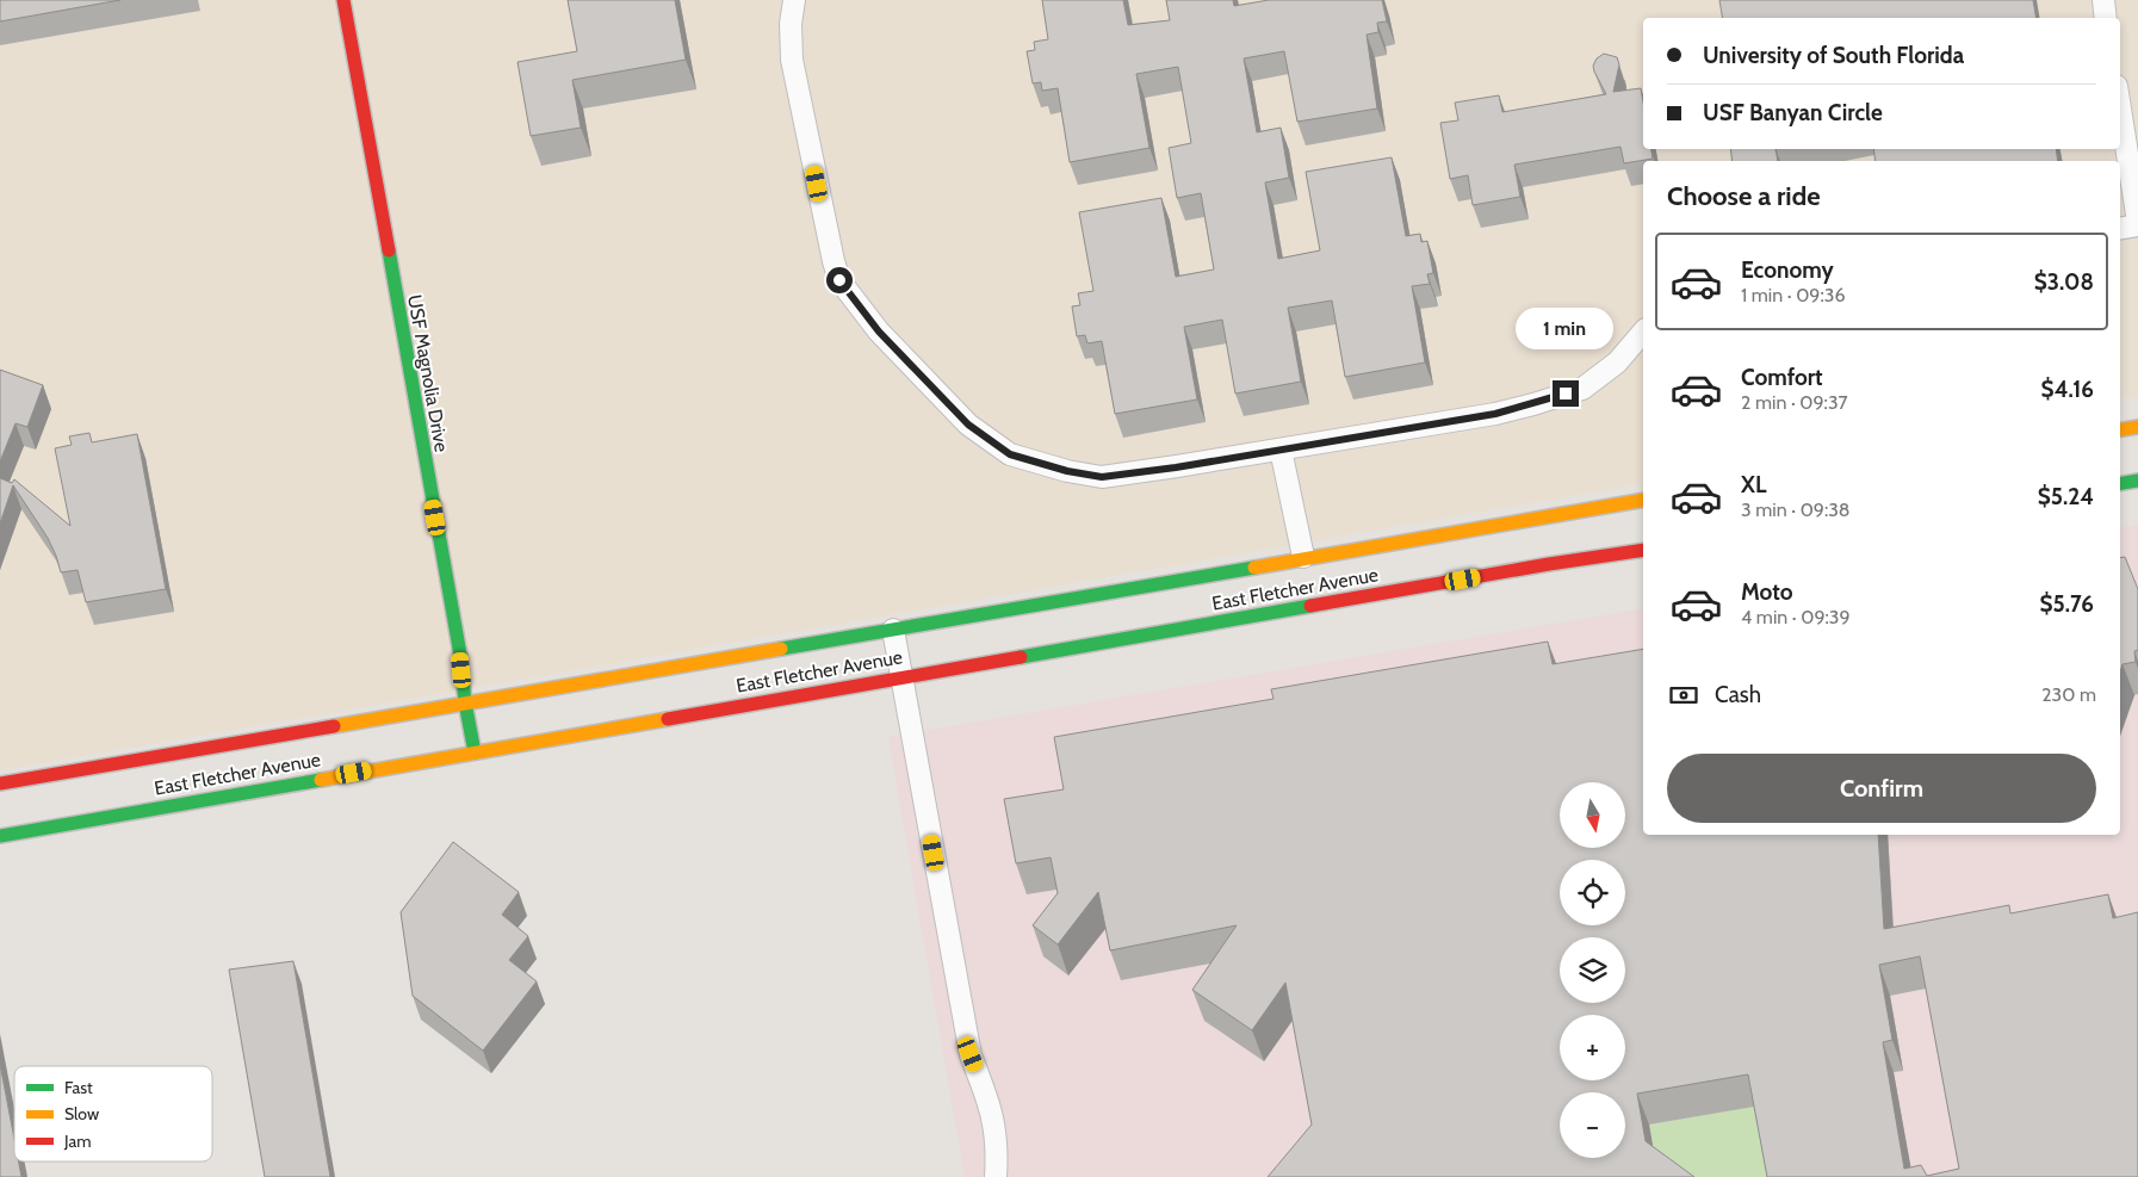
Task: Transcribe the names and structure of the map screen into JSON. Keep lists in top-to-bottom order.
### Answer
{
  "streets": {
    "main road": ["USF Magnolia Drive", "East Fletcher Avenue"]
  },
  "crossings": [
    ["USF Magnolia Drive", "East Fletcher Avenue"]
  ],
  "legend": ["Fast", "Slow", "Jam"],
  "north": "bottom",
  "page": {
    "banner": ["University of South Florida", "USF Banyan Circle"],
    "heading": "Choose a ride",
    "list": [
      {
        "name": "Economy",
        "note": "1 min · 09:36",
        "value": "$3.08"
      },
      {
        "name": "Comfort",
        "note": "2 min · 09:37",
        "value": "$4.16"
      },
      {
        "name": "XL",
        "note": "3 min · 09:38",
        "value": "$5.24"
      },
      {
        "name": "Moto",
        "note": "4 min · 09:39",
        "value": "$5.76"
      }
    ],
    "bubble": "1 min",
    "pay": ["Cash", "230 m"],
    "buttons": "Confirm",
    "map_buttons": ["+", "−"]
  }
}
